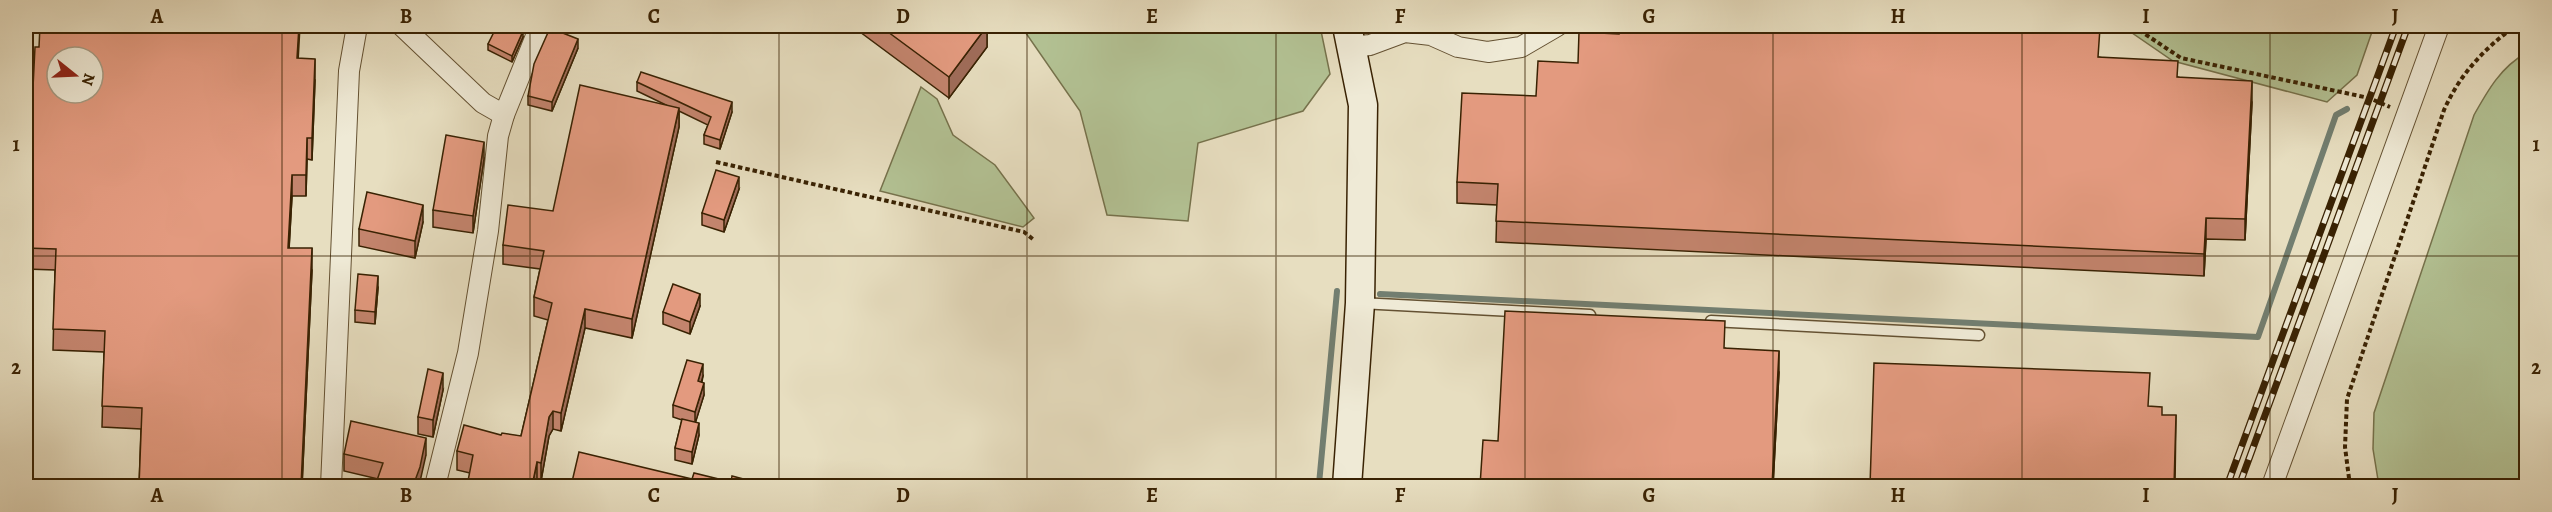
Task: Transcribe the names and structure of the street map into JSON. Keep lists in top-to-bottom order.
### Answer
{
  "north": "right",
  "grid": {
    "columns": [
      "A",
      "B",
      "C",
      "D",
      "E",
      "F",
      "G",
      "H",
      "I",
      "J"
    ],
    "rows": ["1", "2"]
  }
}
